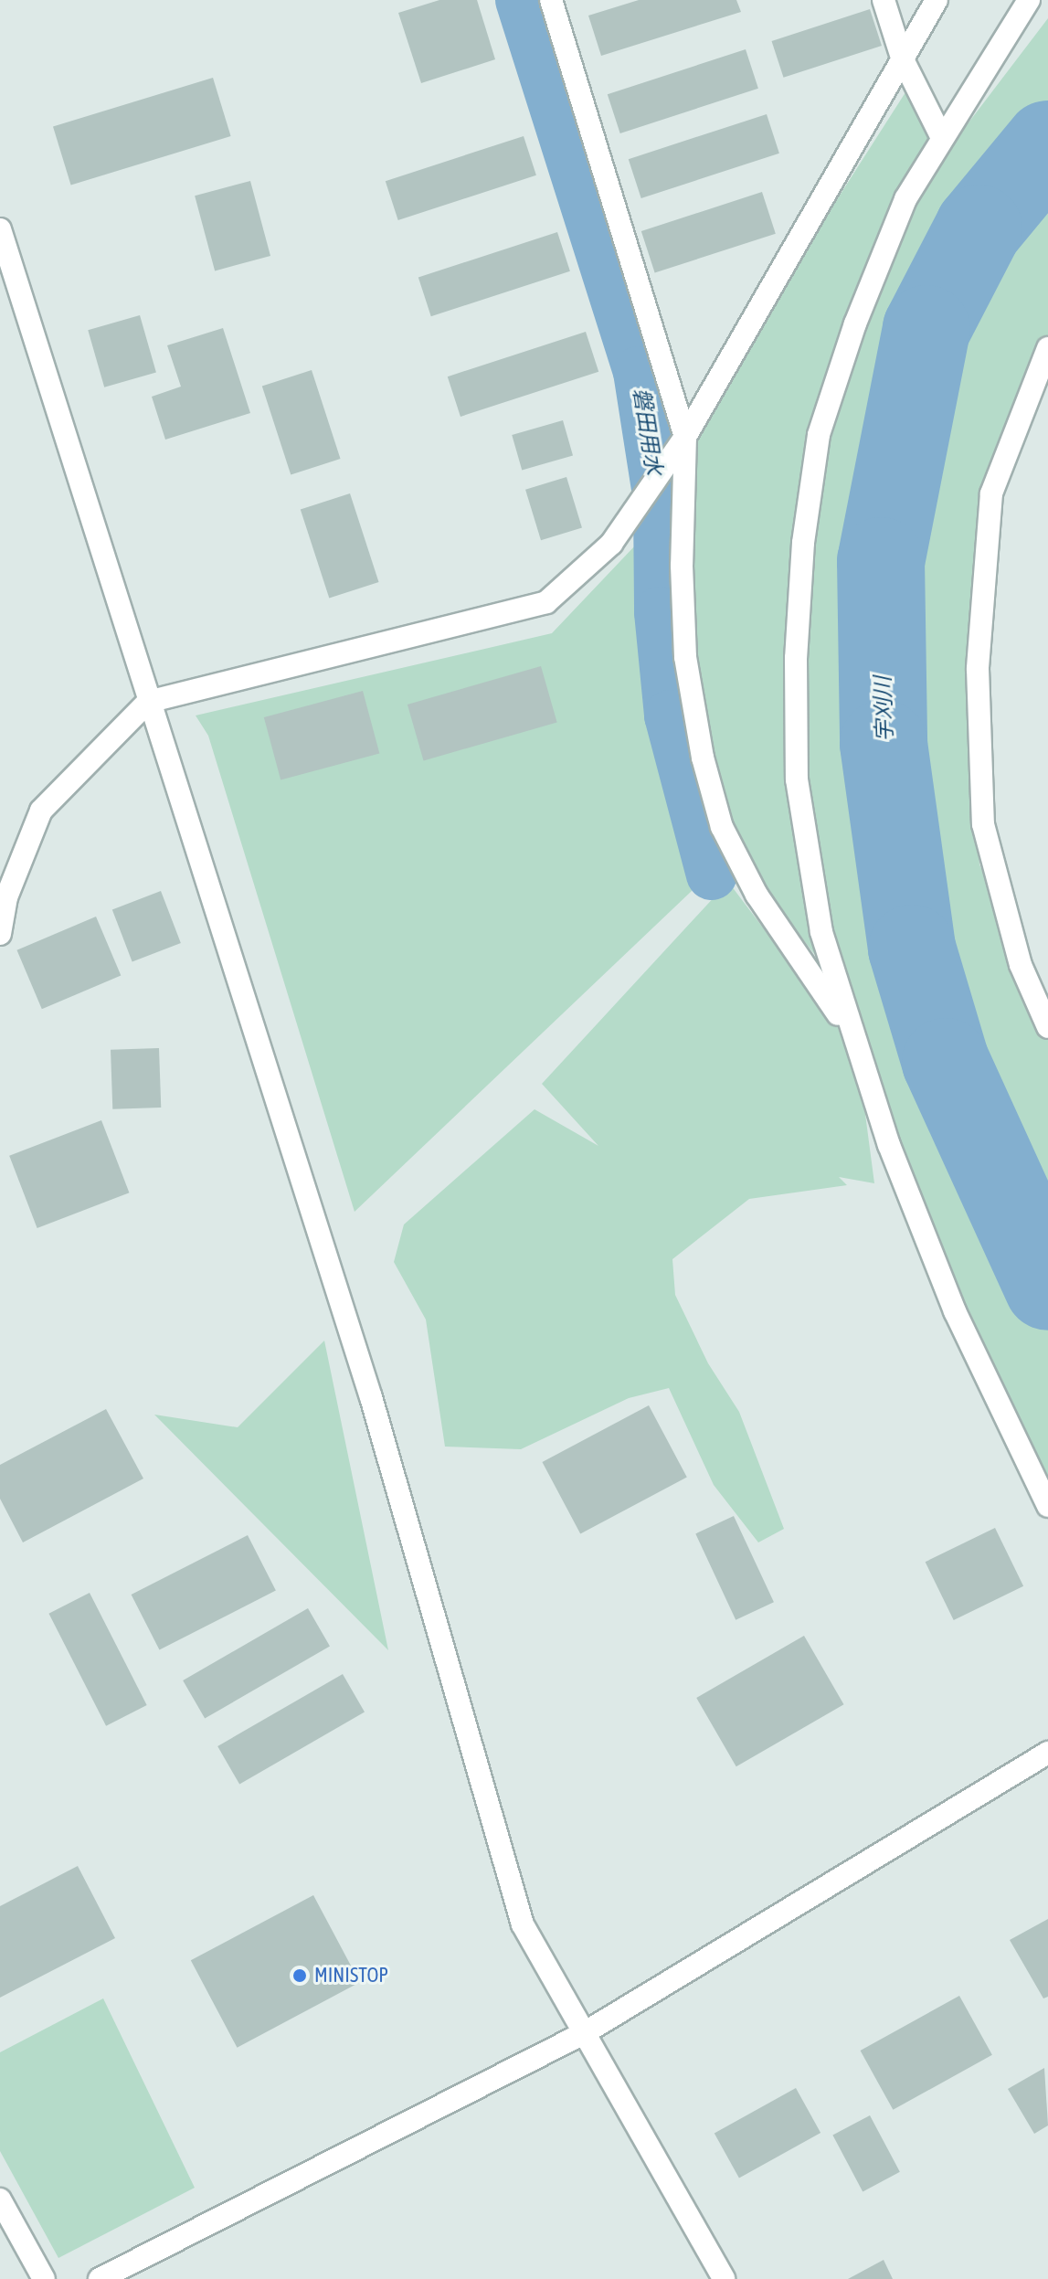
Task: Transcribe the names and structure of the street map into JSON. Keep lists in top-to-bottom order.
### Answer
{
  "water": ["磐田用水", "宇刈川"],
  "places": ["MINISTOP"]
}
